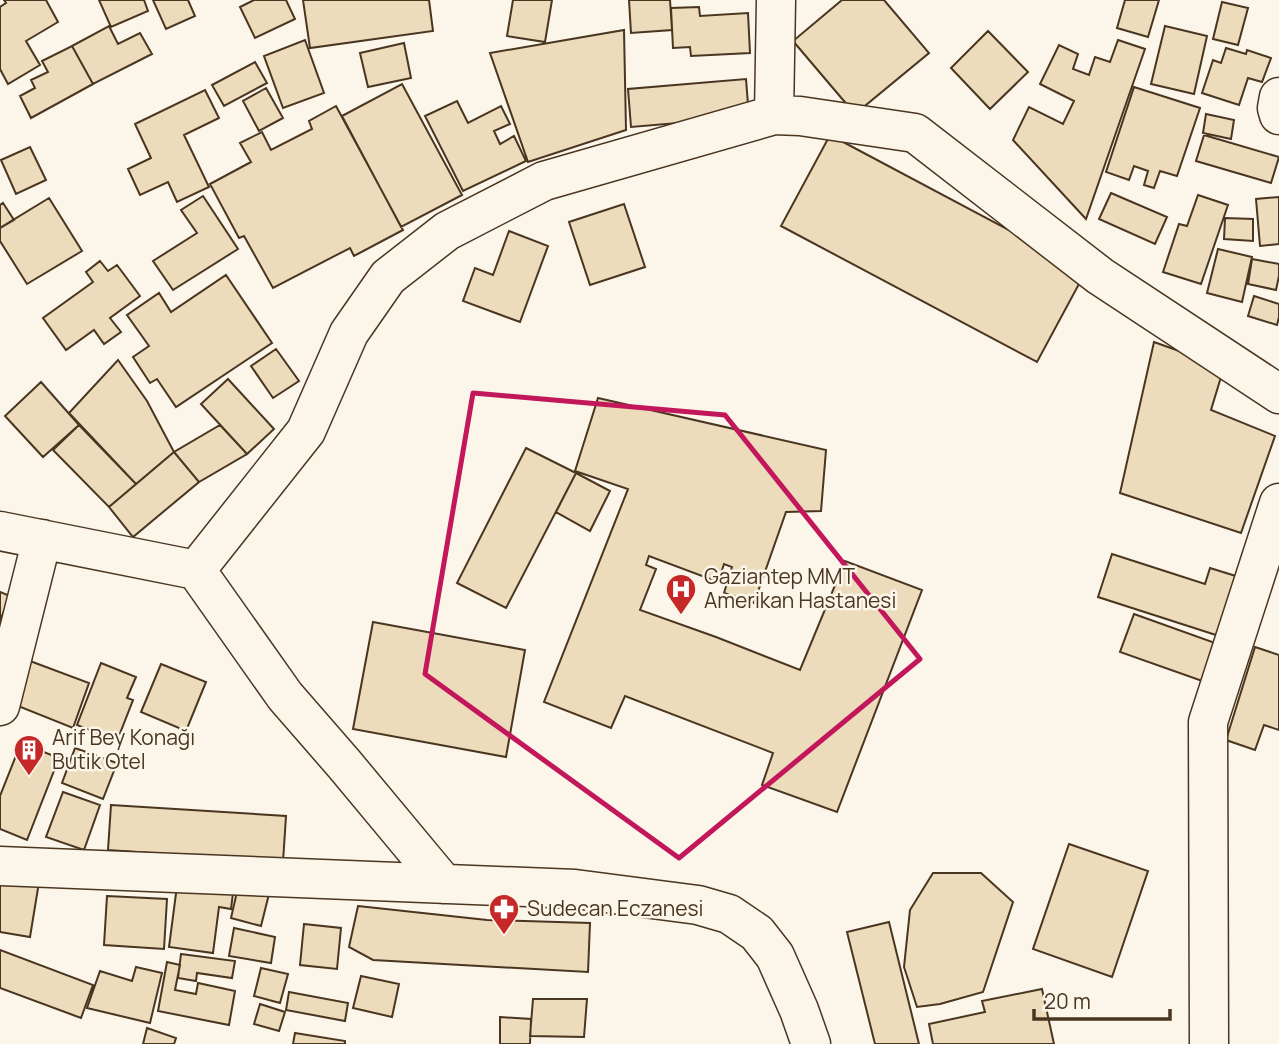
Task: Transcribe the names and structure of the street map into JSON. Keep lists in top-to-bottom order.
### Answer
{
  "places": {
    "hospital": ["Gaziantep MMT Amerikan Hastanesi"],
    "building": ["Arif Bey Konağı Butik Otel"],
    "pharmacy": ["Sudecan Eczanesi"]
  },
  "scale_bar": "20 m"
}
